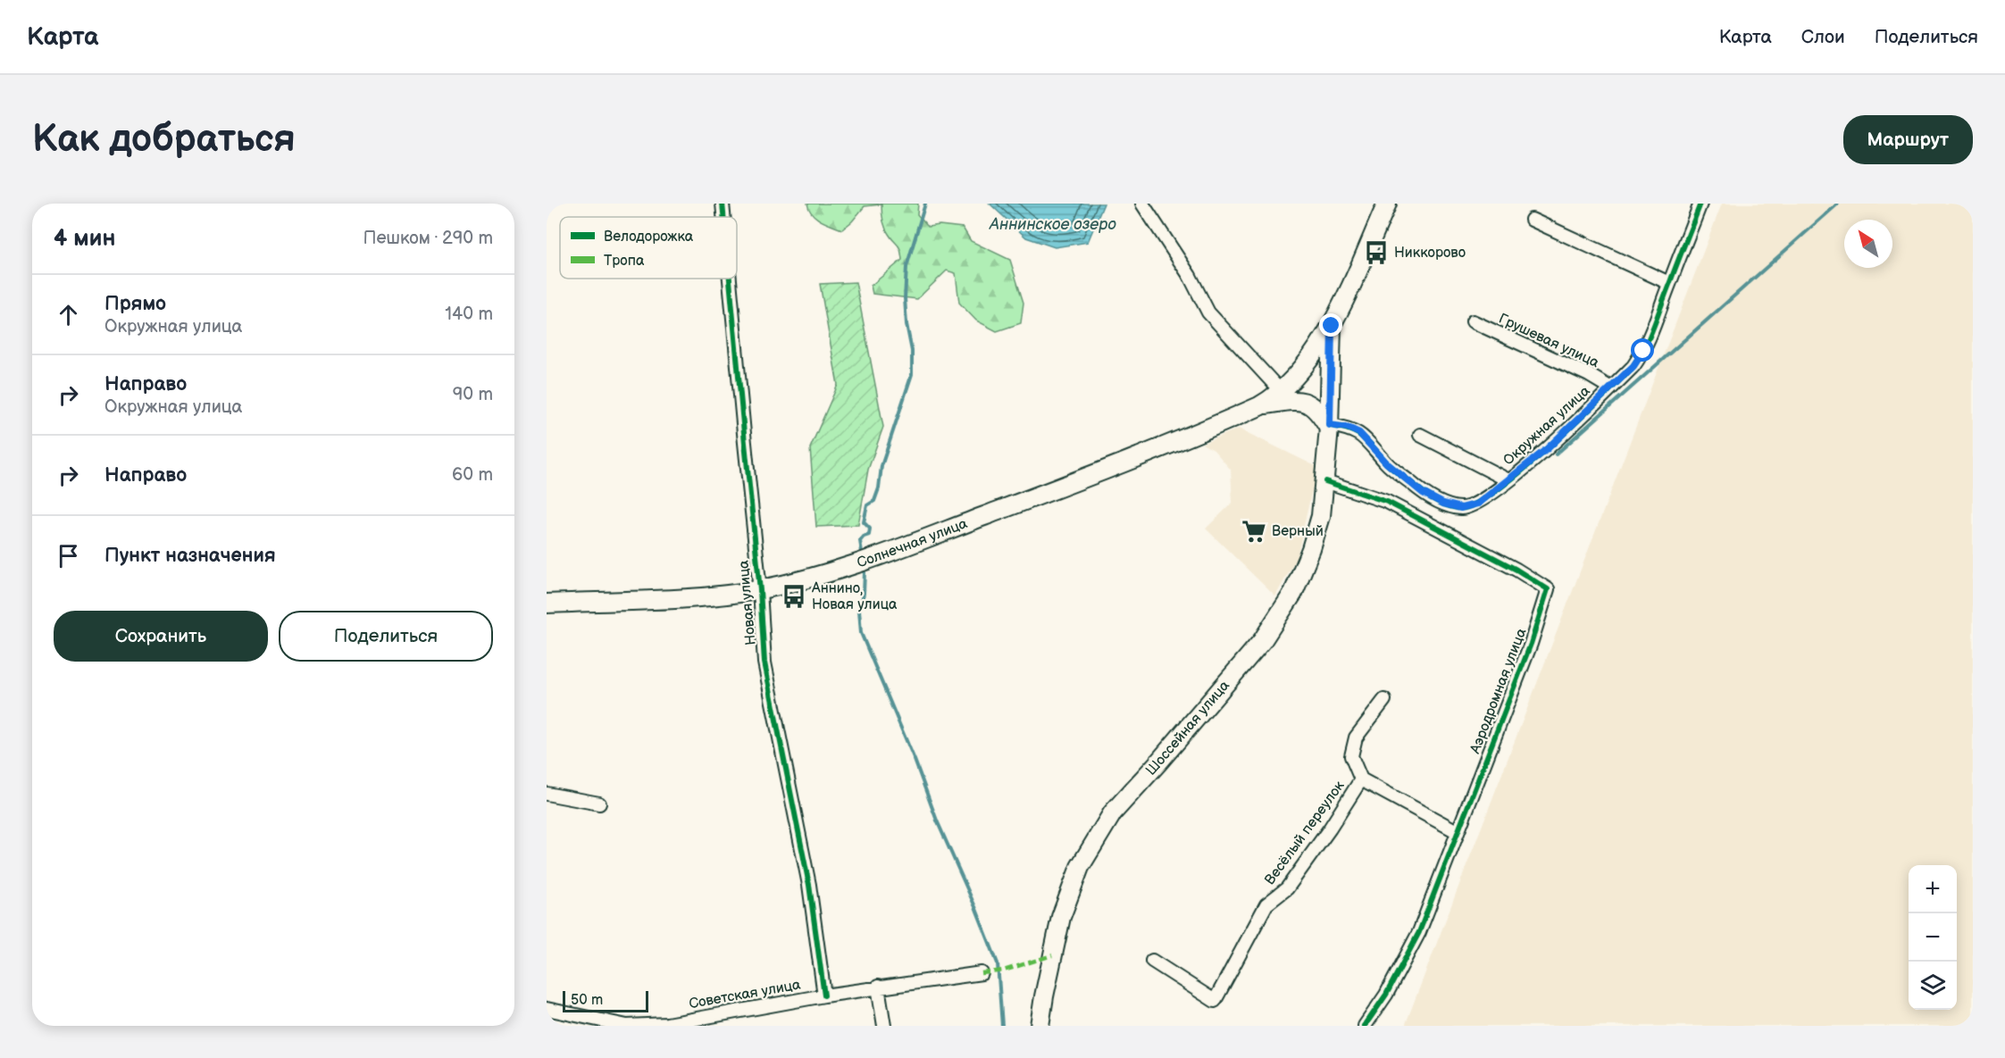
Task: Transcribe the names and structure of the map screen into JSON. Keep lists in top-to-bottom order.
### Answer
{
  "streets": {
    "main road": ["Солнечная улица", "Шоссейная улица"],
    "street": [
      "Грушевая улица",
      "Окружная улица",
      "Новая улица",
      "Аэродромная улица",
      "Весёлый переулок",
      "Советская улица"
    ]
  },
  "crossings": [
    ["Грушевая улица", "Окружная улица"],
    ["Окружная улица", "Шоссейная улица"],
    ["Солнечная улица", "Новая улица"],
    ["Новая улица", "Советская улица"],
    ["Аэродромная улица", "Шоссейная улица"]
  ],
  "water": ["Аннинское озеро"],
  "places": {
    "bus stop": ["Никкорово", "Аннино, Новая улица"],
    "supermarket": ["Верный"]
  },
  "legend": ["Велодорожка", "Тропа"],
  "scale_bar": "50 m",
  "north": "top left",
  "page": {
    "header": "Карта",
    "nav": ["Карта", "Слои", "Поделиться"],
    "buttons": [
      "Маршрут",
      ["Сохранить", "Поделиться"]
    ],
    "title": "Как добраться",
    "heading": ["4 мин", "Пешком · 290 m"],
    "list": [
      ["Прямо", "Окружная улица", "140 m"],
      ["Направо", "Окружная улица", "90 m"],
      ["Направо", "60 m"],
      "Пункт назначения"
    ],
    "map_buttons": ["+", "−"],
    "scale": "50 m"
  }
}
